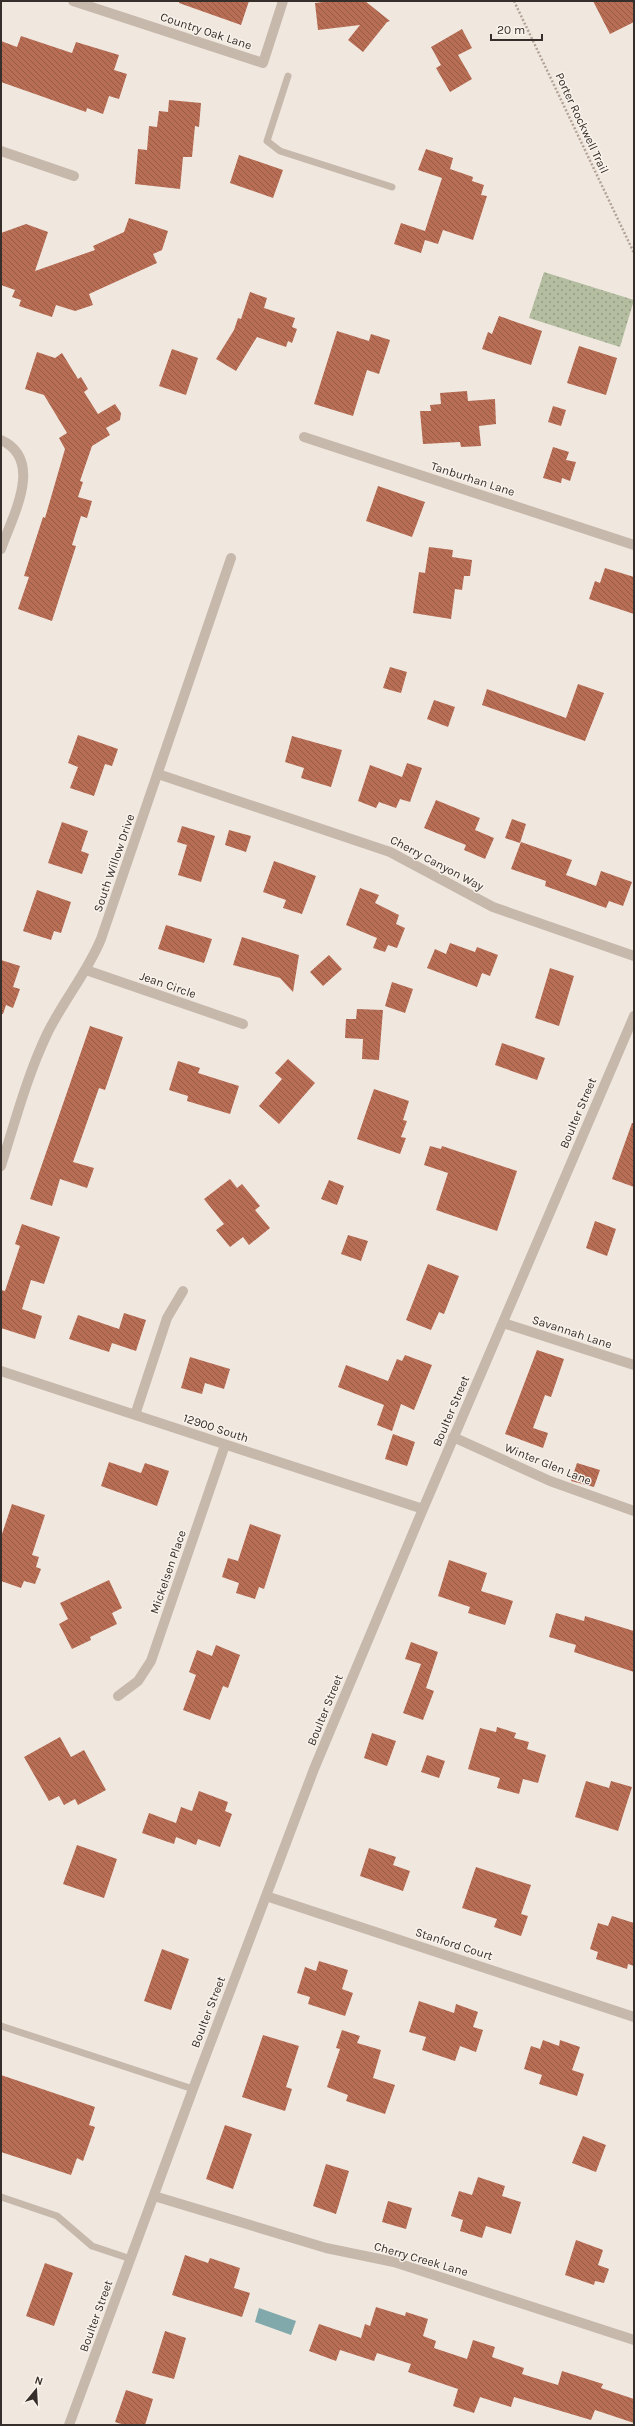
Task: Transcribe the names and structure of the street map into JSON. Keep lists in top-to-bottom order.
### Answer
{
  "streets": {
    "street": [
      "Country Oak Lane",
      "Tanburhan Lane",
      "South Willow Drive",
      "Cherry Canyon Way",
      "Jean Circle",
      "Boulter Street",
      "Savannah Lane",
      "12900 South",
      "Winter Glen Lane",
      "Mickelsen Place",
      "Stanford Court",
      "Cherry Creek Lane"
    ],
    "path": ["Porter Rockwell Trail"]
  },
  "crossings": [
    ["South Willow Drive", "Cherry Canyon Way"],
    ["South Willow Drive", "Jean Circle"],
    ["Boulter Street", "Savannah Lane"],
    ["Boulter Street", "12900 South"],
    ["Boulter Street", "Winter Glen Lane"],
    ["Boulter Street", "Stanford Court"],
    ["Boulter Street", "Cherry Creek Lane"],
    ["12900 South", "Mickelsen Place"]
  ],
  "scale_bar": "20 m",
  "north": "top"
}
